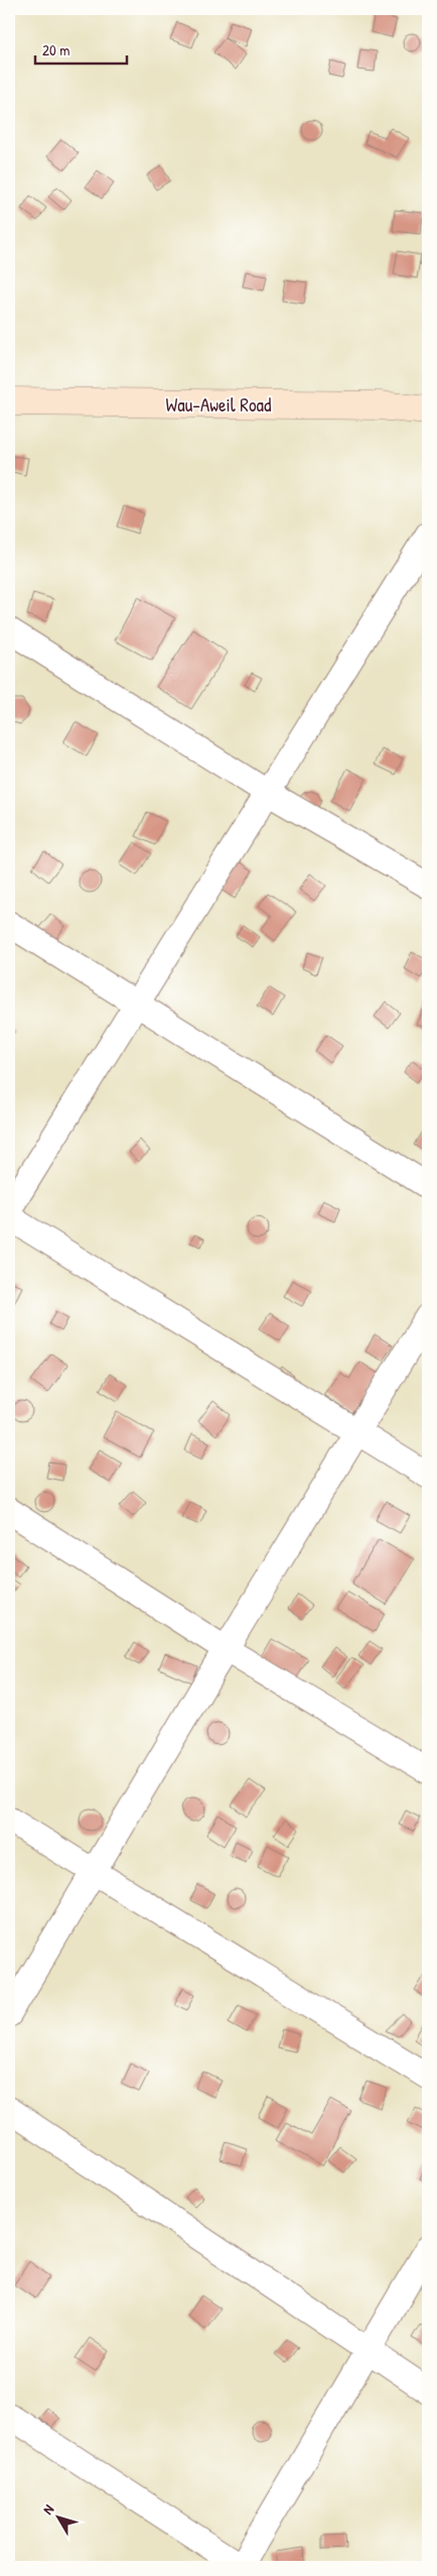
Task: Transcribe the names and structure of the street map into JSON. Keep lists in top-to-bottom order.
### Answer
{
  "streets": {
    "street": ["Wau-Aweil Road"]
  },
  "scale_bar": "20 m",
  "north": "top left"
}
